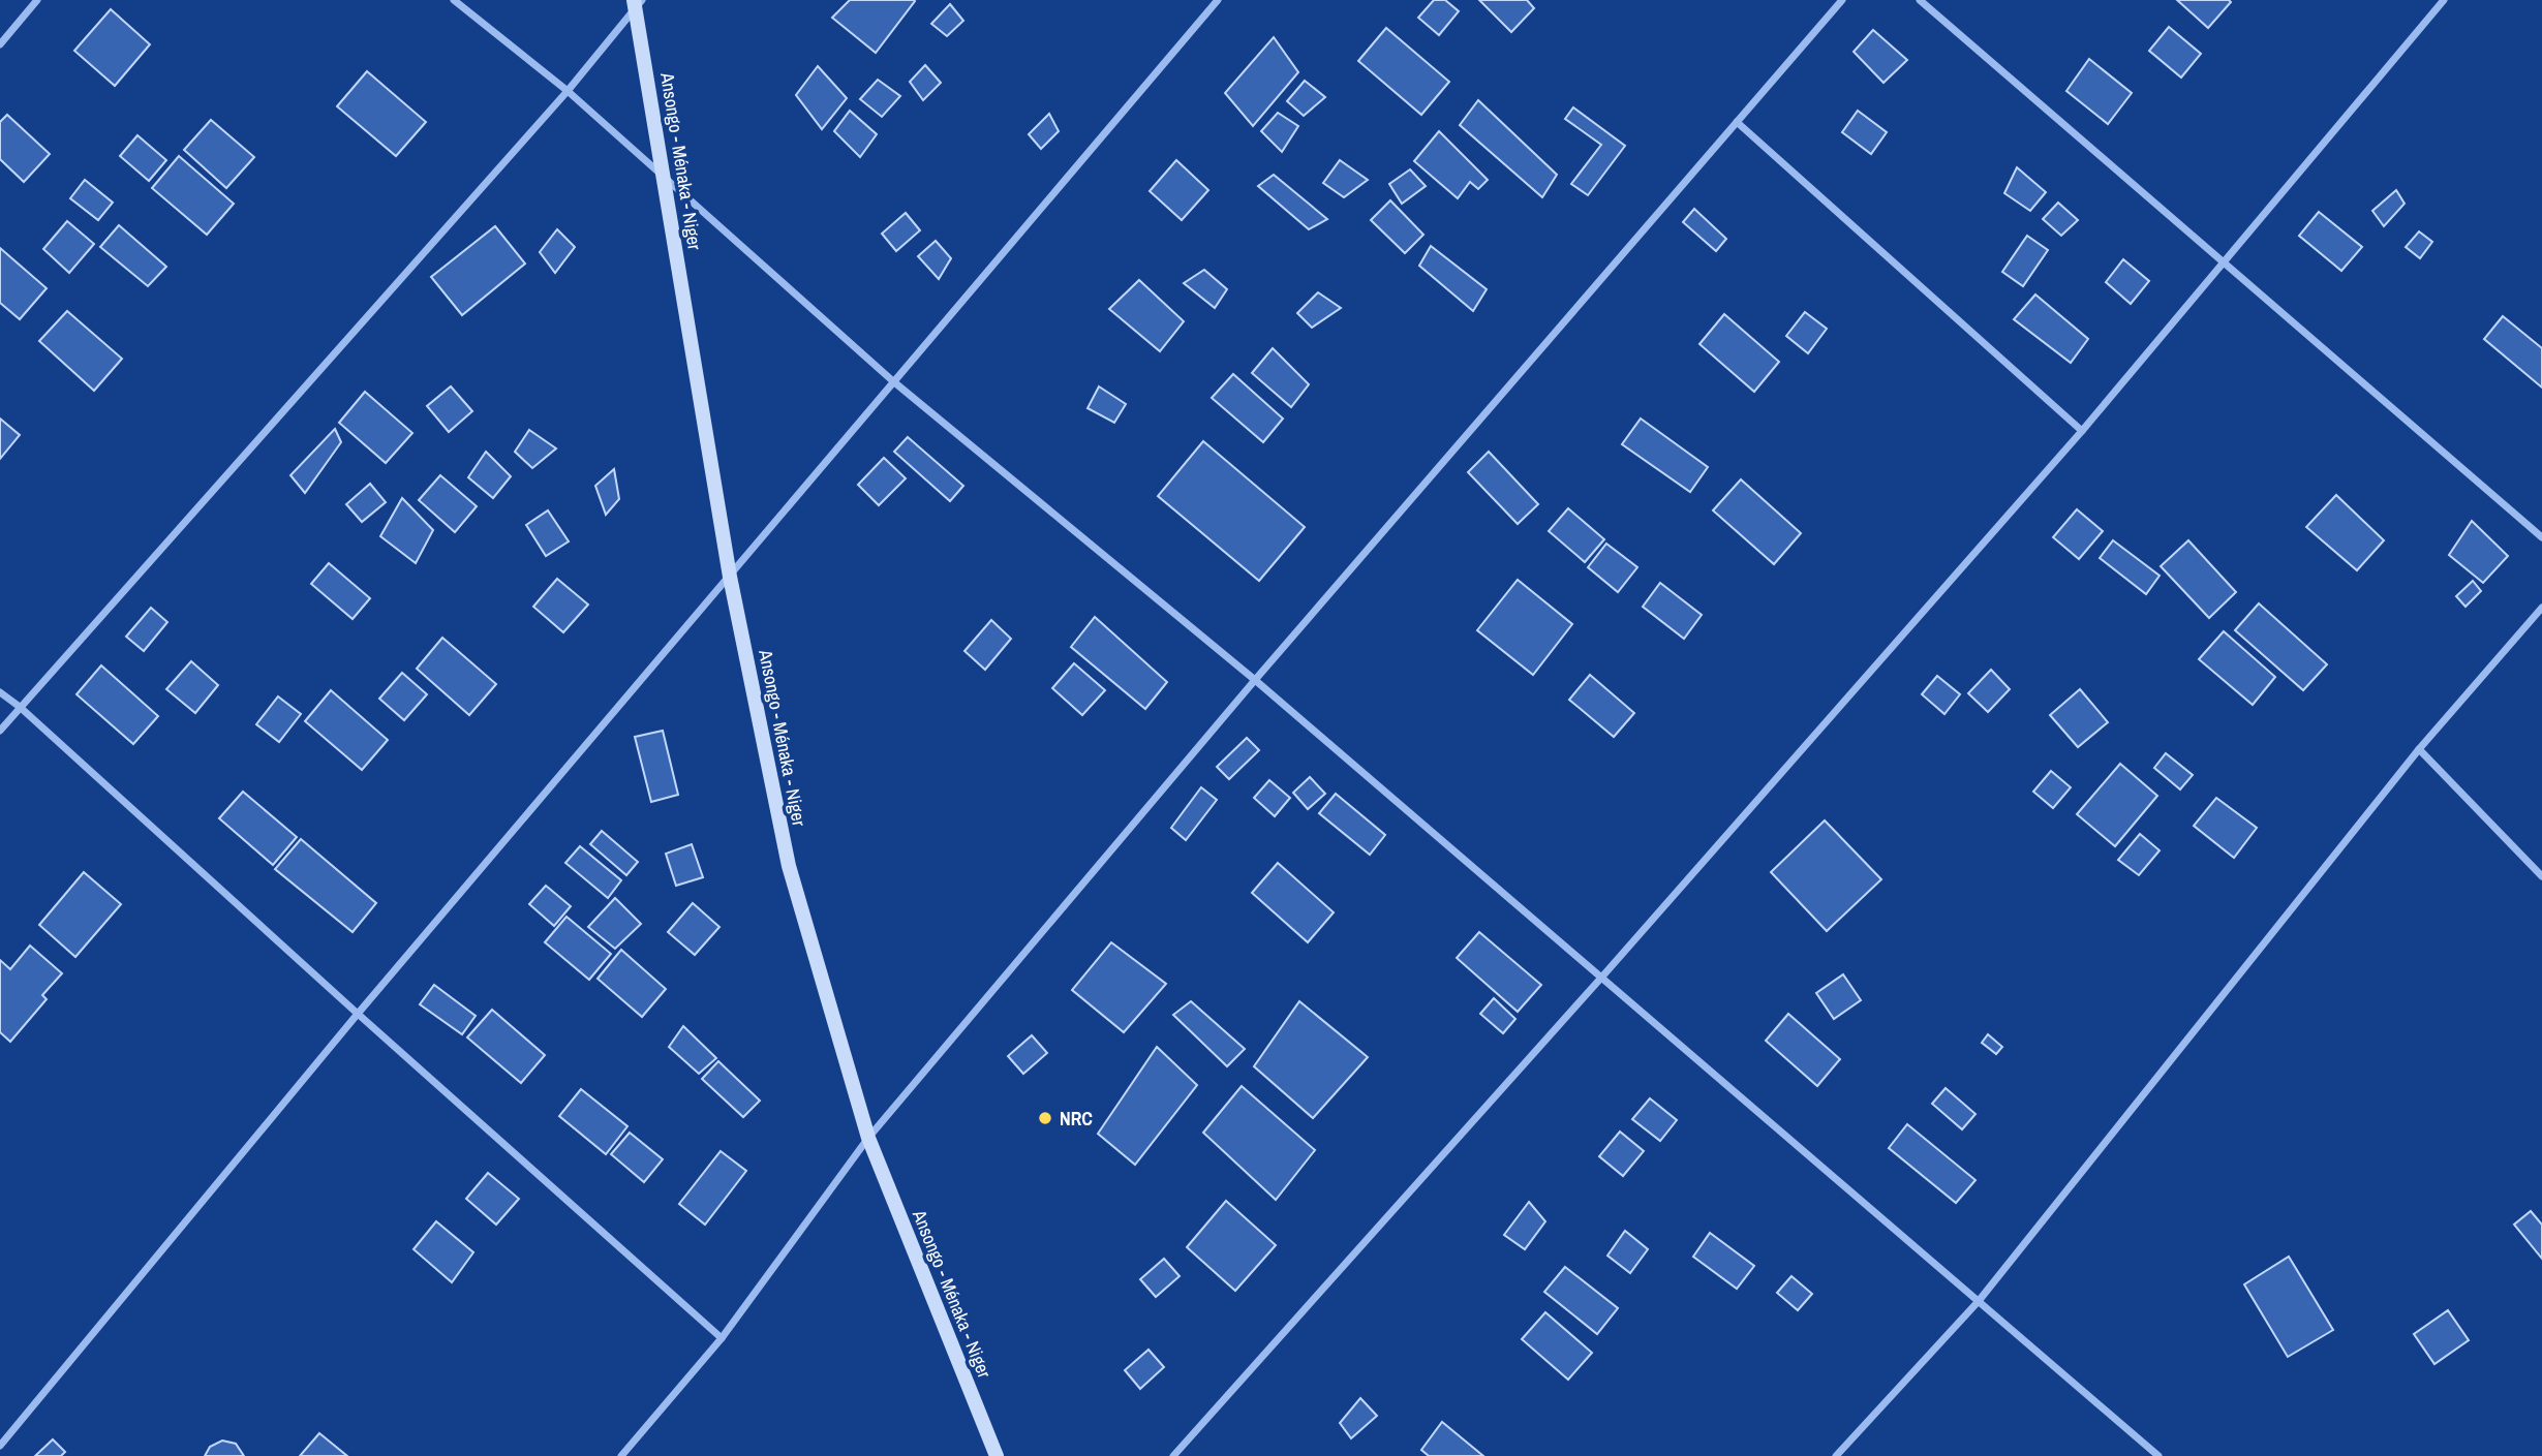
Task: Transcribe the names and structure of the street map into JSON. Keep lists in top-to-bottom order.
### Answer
{
  "streets": {
    "main road": ["Ansongo - Ménaka - Niger"]
  },
  "places": ["NRC"]
}
